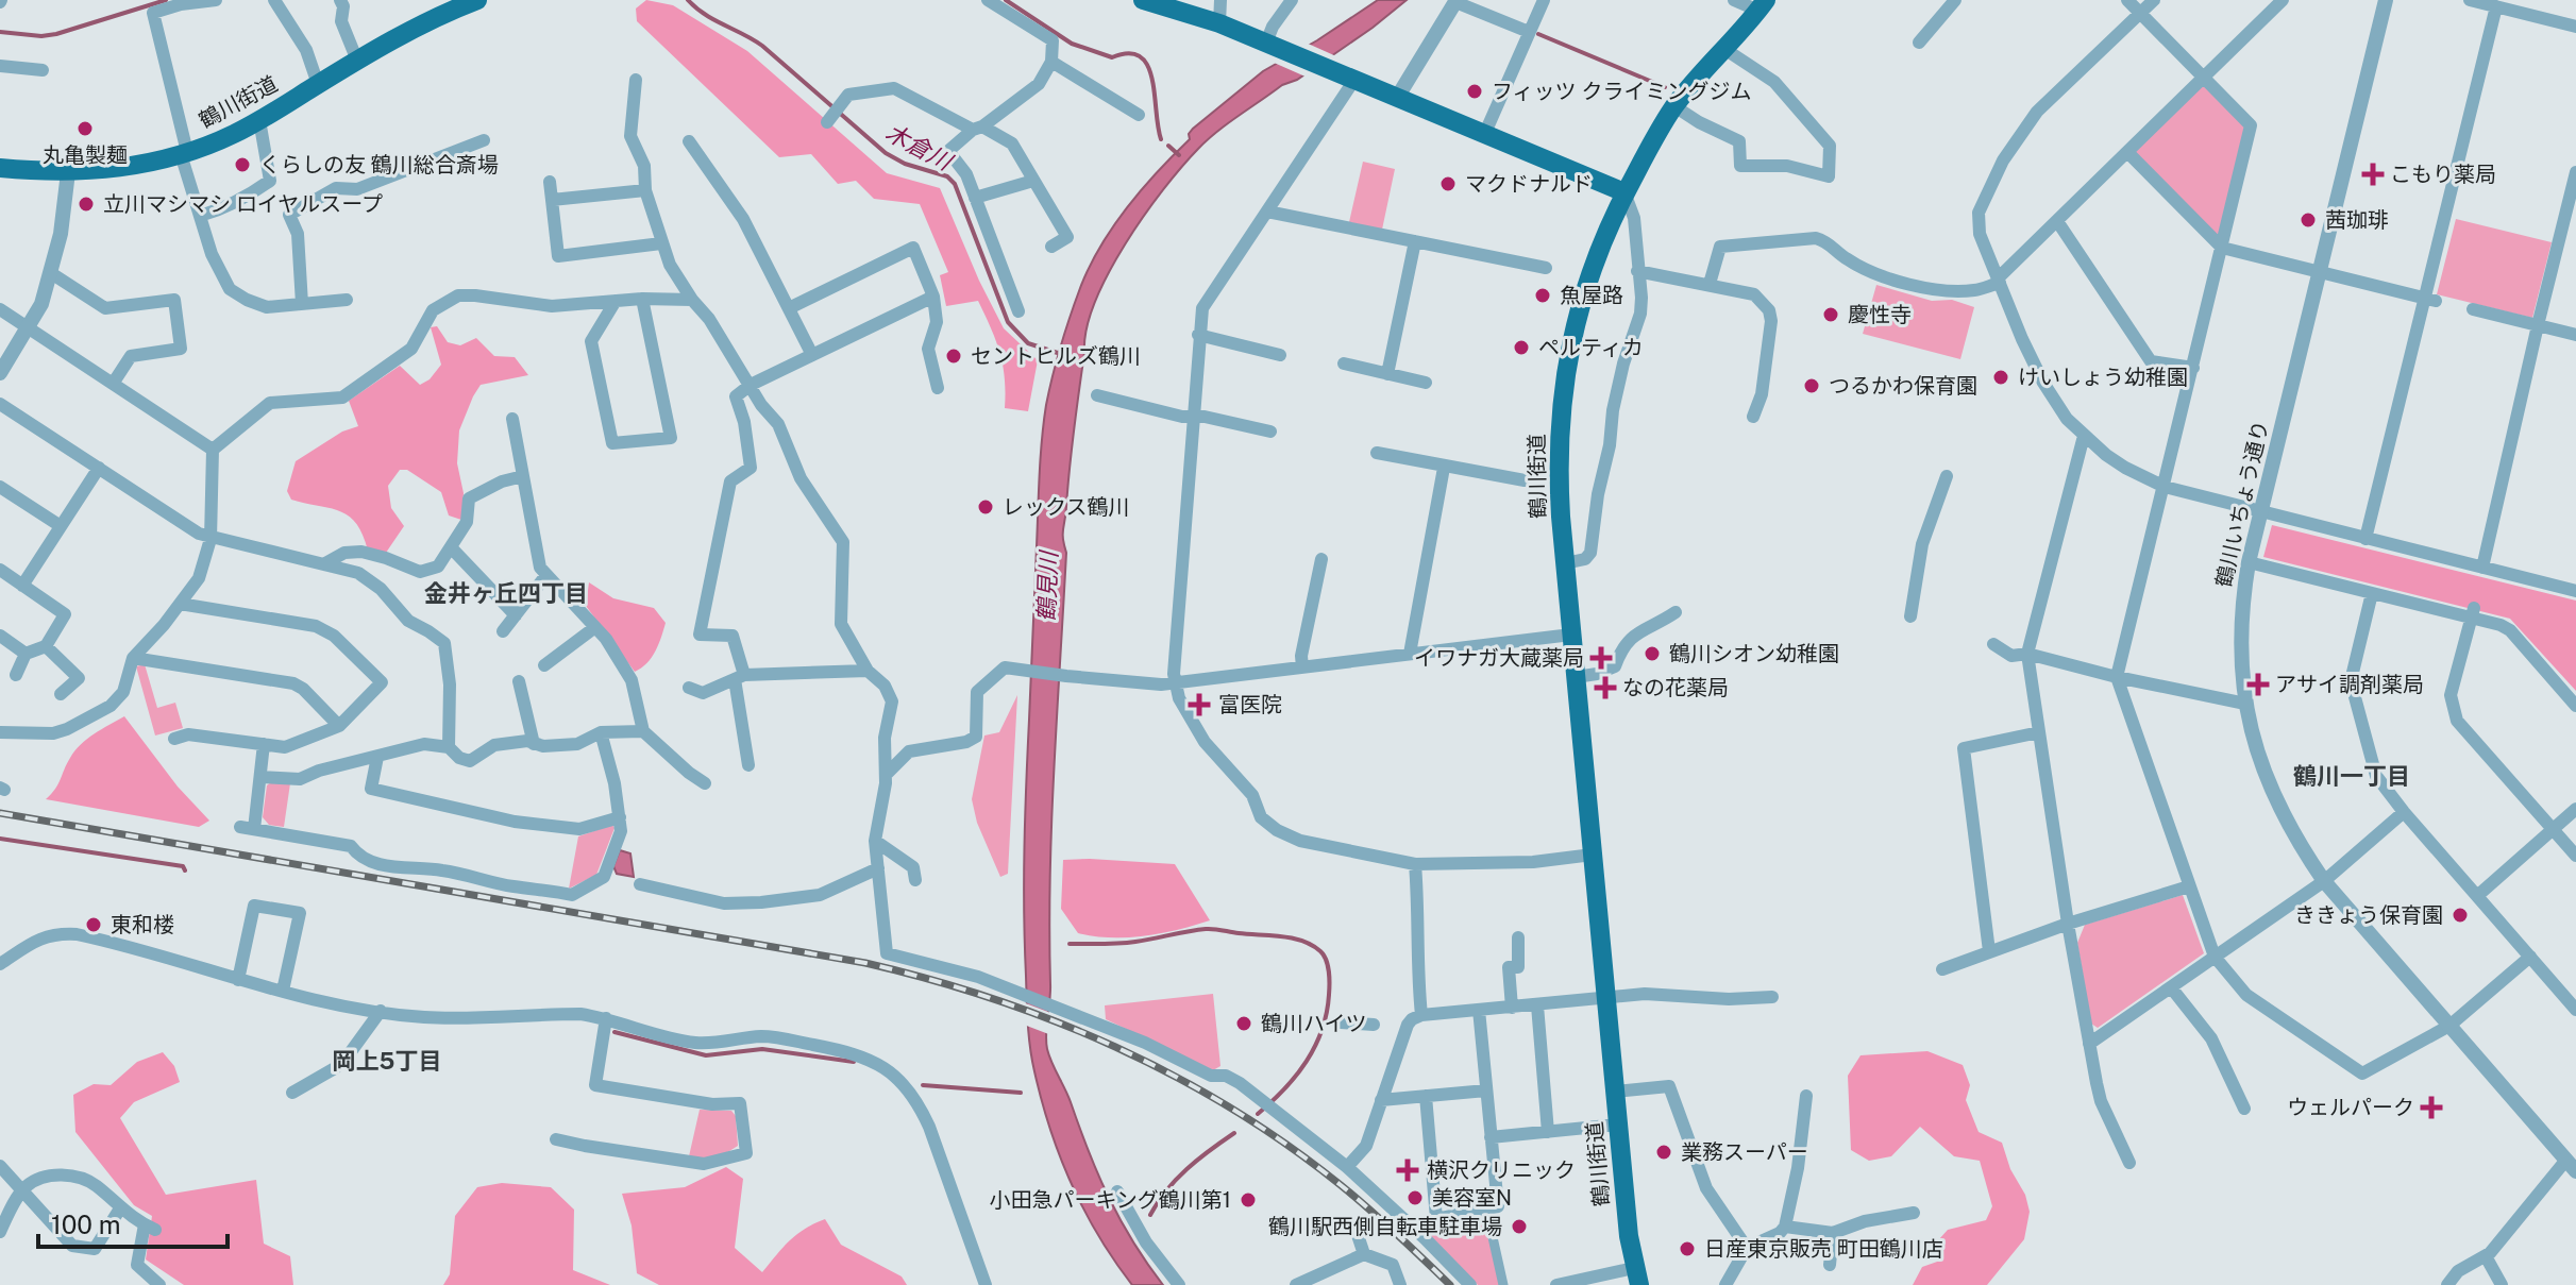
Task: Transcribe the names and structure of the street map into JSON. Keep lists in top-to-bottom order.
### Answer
{
  "streets": {
    "main road": ["鶴川街道"],
    "street": ["鶴川いちょう通り"]
  },
  "districts": ["金井ヶ丘四丁目", "鶴川一丁目", "岡上5丁目"],
  "water": ["木倉川", "鶴見川"],
  "places": {
    "other": [
      "フィッツ クライミングジム",
      "丸亀製麺",
      "くらしの友 鶴川総合斎場",
      "マクドナルド",
      "立川マシマシ ロイヤルスープ",
      "茜珈琲",
      "魚屋路",
      "慶性寺",
      "ペルティカ",
      "セントヒルズ鶴川",
      "けいしょう幼稚園",
      "つるかわ保育園",
      "レックス鶴川",
      "鶴川シオン幼稚園",
      "ききょう保育園",
      "東和楼",
      "鶴川ハイツ",
      "業務スーパー",
      "美容室N",
      "小田急パーキング鶴川第1",
      "鶴川駅西側自転車駐車場",
      "日産東京販売 町田鶴川店"
    ],
    "health": [
      "こもり薬局",
      "イワナガ大蔵薬局",
      "アサイ調剤薬局",
      "なの花薬局",
      "富医院",
      "ウェルパーク",
      "横沢クリニック"
    ]
  },
  "scale_bar": "100 m"
}
